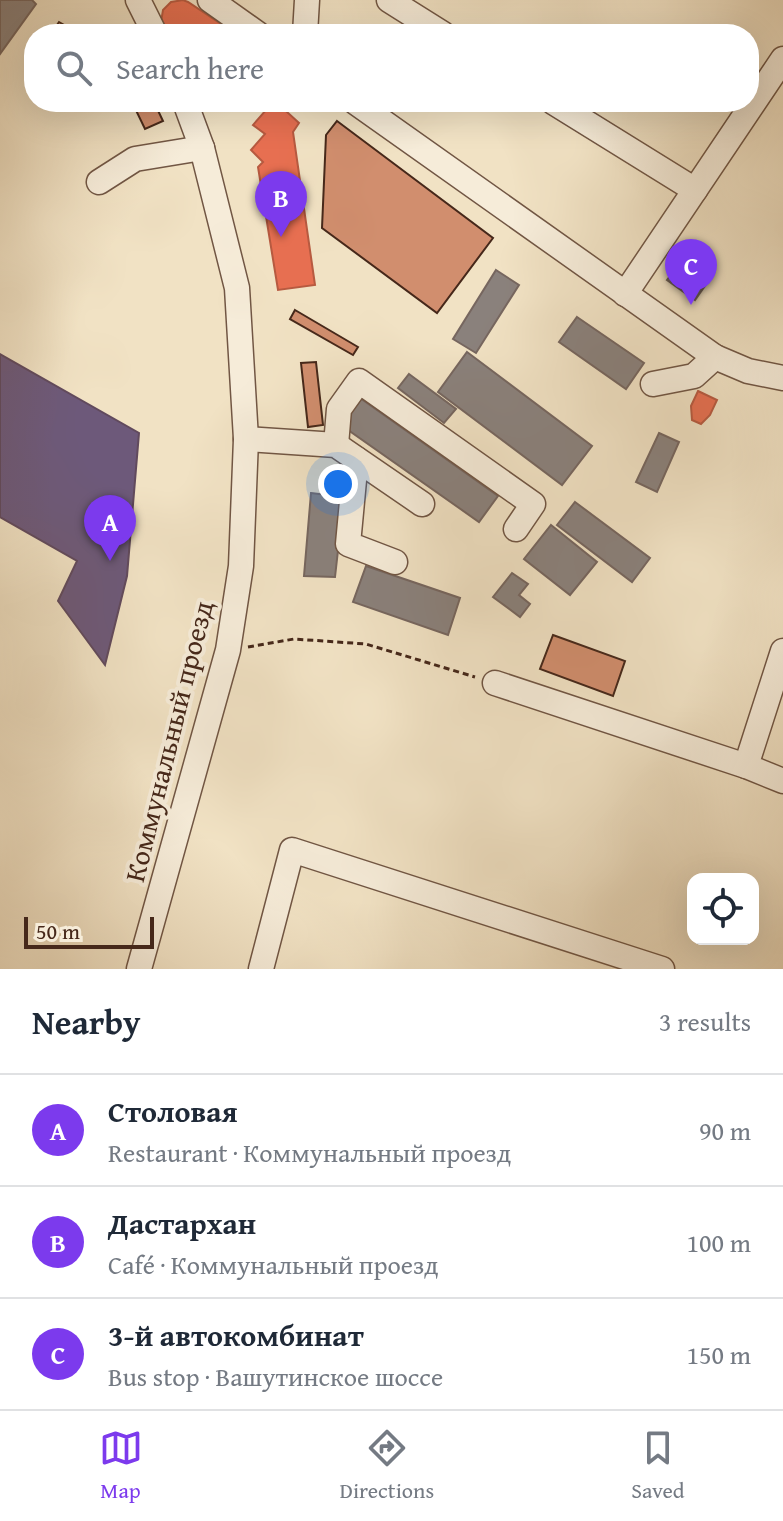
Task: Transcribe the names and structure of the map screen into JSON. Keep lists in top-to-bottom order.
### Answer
{
  "streets": {
    "street": ["Коммунальный проезд"]
  },
  "scale_bar": "50 m",
  "page": {
    "search": "Search here",
    "pins": ["B", "C", "A"],
    "scale": "50 m",
    "heading": ["Nearby", "3 results"],
    "list": [
      {
        "mark": "A",
        "name": "Столовая",
        "note": "Restaurant · Коммунальный проезд",
        "value": "90 m"
      },
      {
        "mark": "B",
        "name": "Дастархан",
        "note": "Café · Коммунальный проезд",
        "value": "100 m"
      },
      {
        "mark": "C",
        "name": "3-й автокомбинат",
        "note": "Bus stop · Вашутинское шоссе",
        "value": "150 m"
      }
    ],
    "nav": ["Map", "Directions", "Saved"]
  }
}
